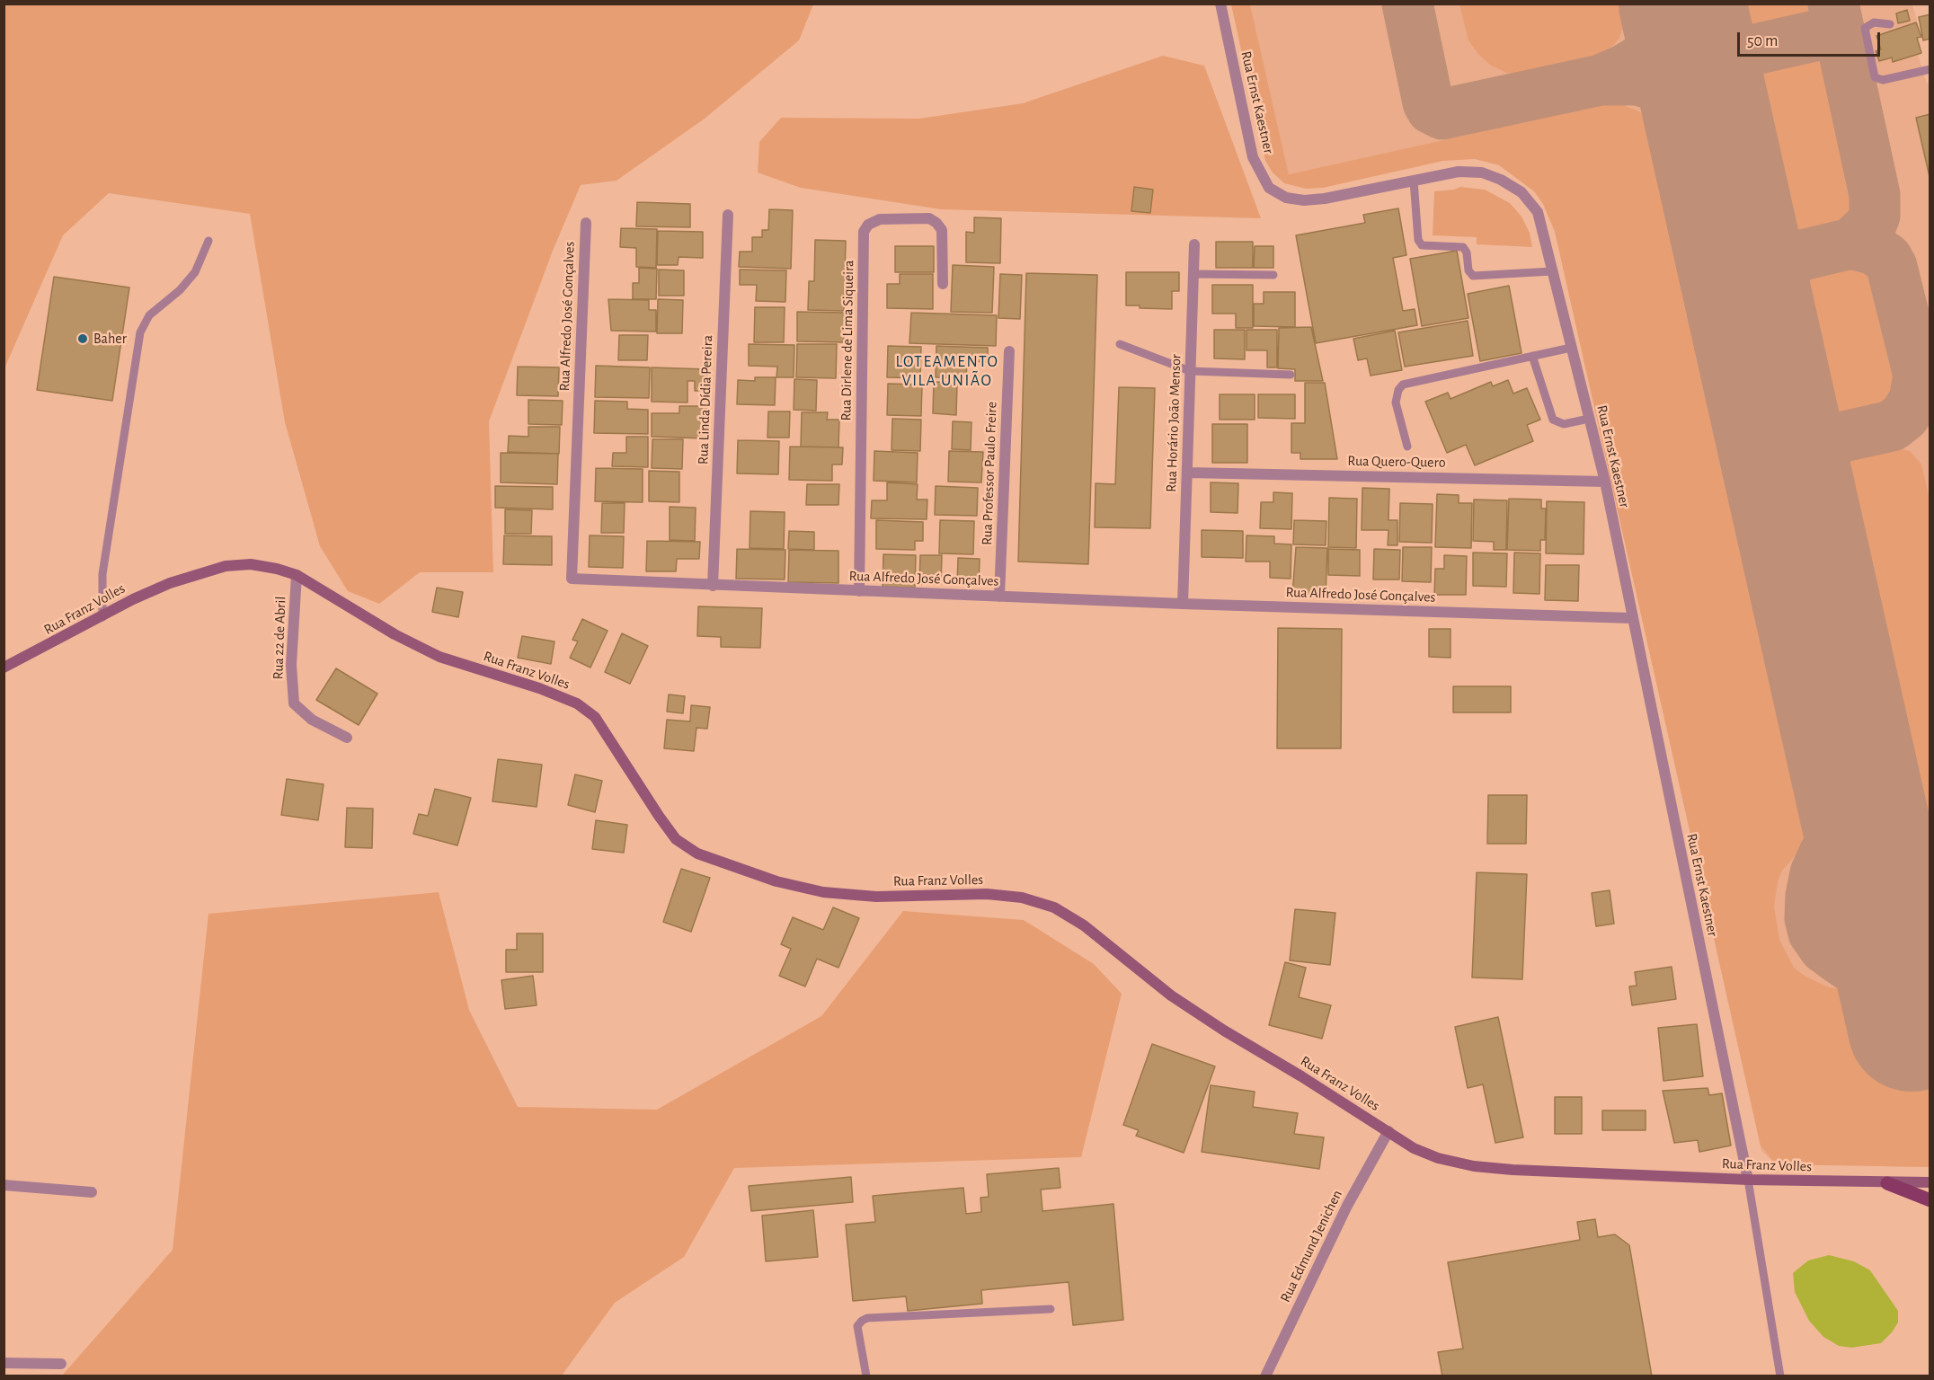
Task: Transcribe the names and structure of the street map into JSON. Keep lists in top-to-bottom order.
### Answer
{
  "streets": {
    "street": [
      "Rua Ernst Kaestner",
      "Rua Alfredo José Gonçalves",
      "Rua Dirlene de Lima Siqueira",
      "Rua Linda Dídia Pereira",
      "Rua Horário João Mensor",
      "Rua Quero-Quero",
      "Rua Professor Paulo Freire",
      "Rua Franz Volles",
      "Rua 22 de Abril",
      "Rua Edmund Jenichen"
    ]
  },
  "crossings": [
    ["Rua Ernst Kaestner", "Rua Alfredo José Gonçalves"],
    ["Rua Ernst Kaestner", "Rua Quero-Quero"],
    ["Rua Ernst Kaestner", "Rua Franz Volles"],
    ["Rua Alfredo José Gonçalves", "Rua Dirlene de Lima Siqueira"],
    ["Rua Alfredo José Gonçalves", "Rua Linda Dídia Pereira"],
    ["Rua Alfredo José Gonçalves", "Rua Horário João Mensor"],
    ["Rua Alfredo José Gonçalves", "Rua Professor Paulo Freire"],
    ["Rua Horário João Mensor", "Rua Quero-Quero"],
    ["Rua Franz Volles", "Rua 22 de Abril"],
    ["Rua Franz Volles", "Rua Edmund Jenichen"]
  ],
  "districts": ["LOTEAMENTO VILA UNIÃO"],
  "places": ["Baher"],
  "scale_bar": "50 m"
}
